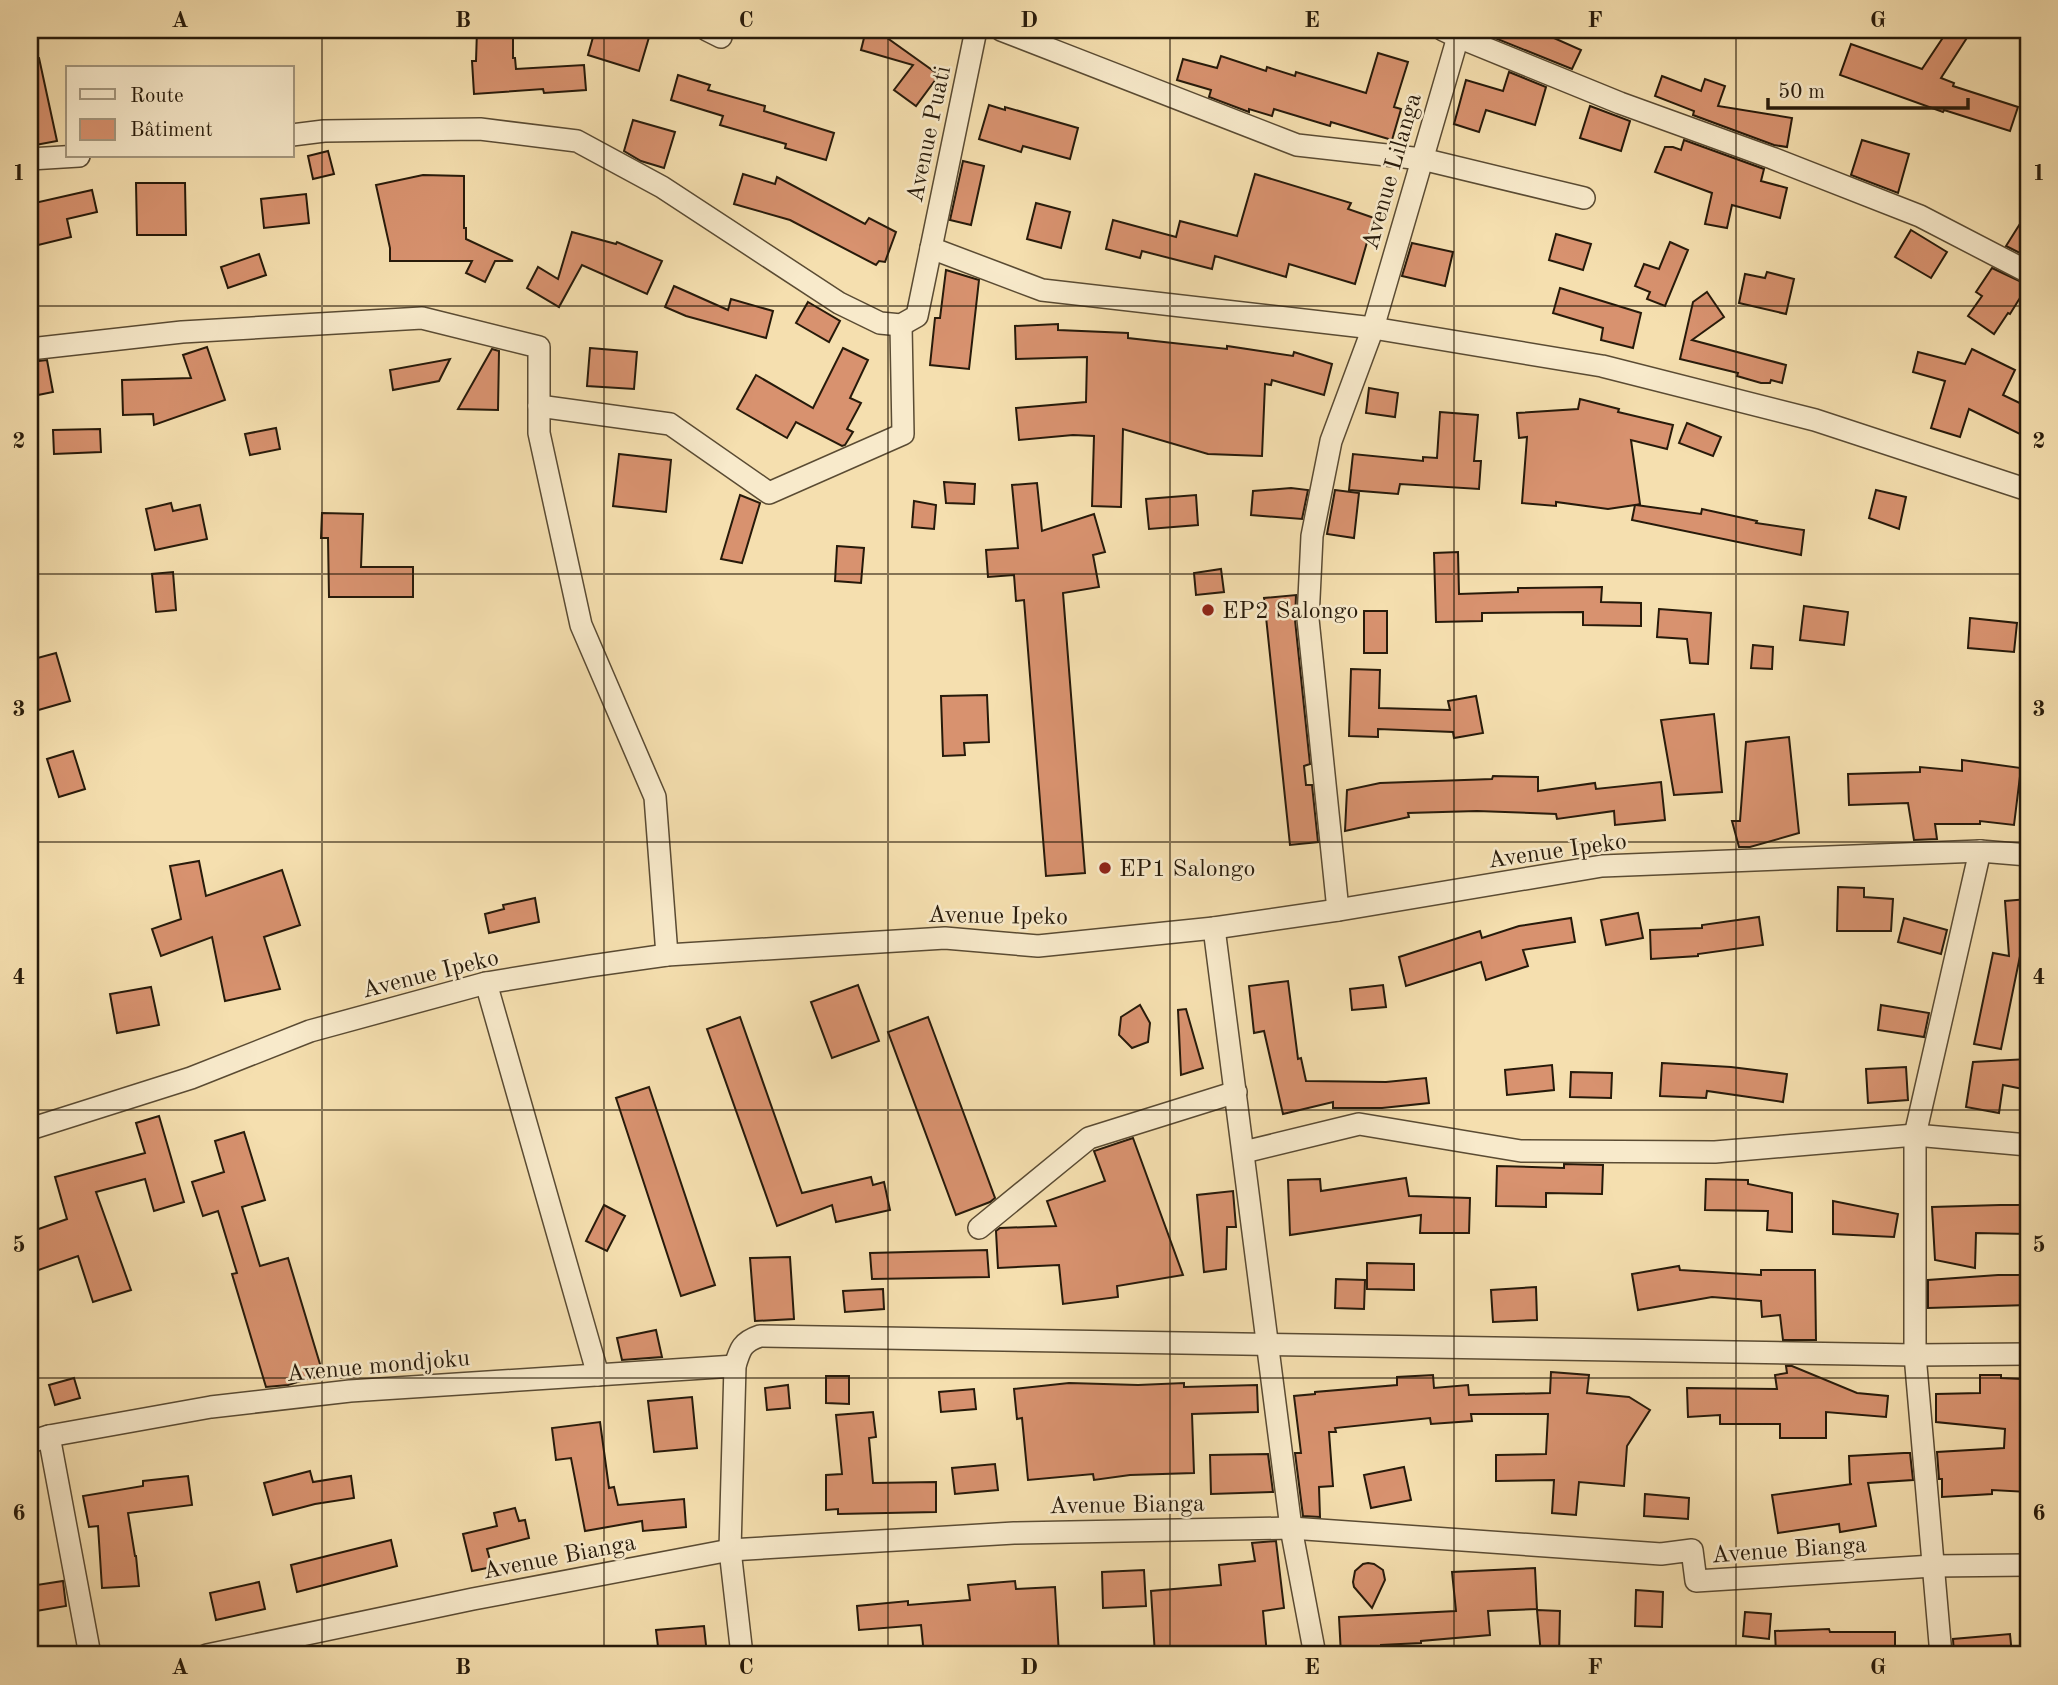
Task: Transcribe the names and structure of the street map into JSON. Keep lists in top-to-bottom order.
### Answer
{
  "streets": {
    "street": [
      "Avenue Puati",
      "Avenue Lilanga",
      "Avenue Ipeko",
      "Avenue mondjoku",
      "Avenue Bianga"
    ]
  },
  "crossings": [
    ["Avenue Lilanga", "Avenue Ipeko"]
  ],
  "places": ["EP2 Salongo", "EP1 Salongo"],
  "legend": ["Route", "Bâtiment"],
  "scale_bar": "50 m",
  "grid": {
    "columns": [
      "A",
      "B",
      "C",
      "D",
      "E",
      "F",
      "G"
    ],
    "rows": [
      "1",
      "2",
      "3",
      "4",
      "5",
      "6"
    ]
  }
}
